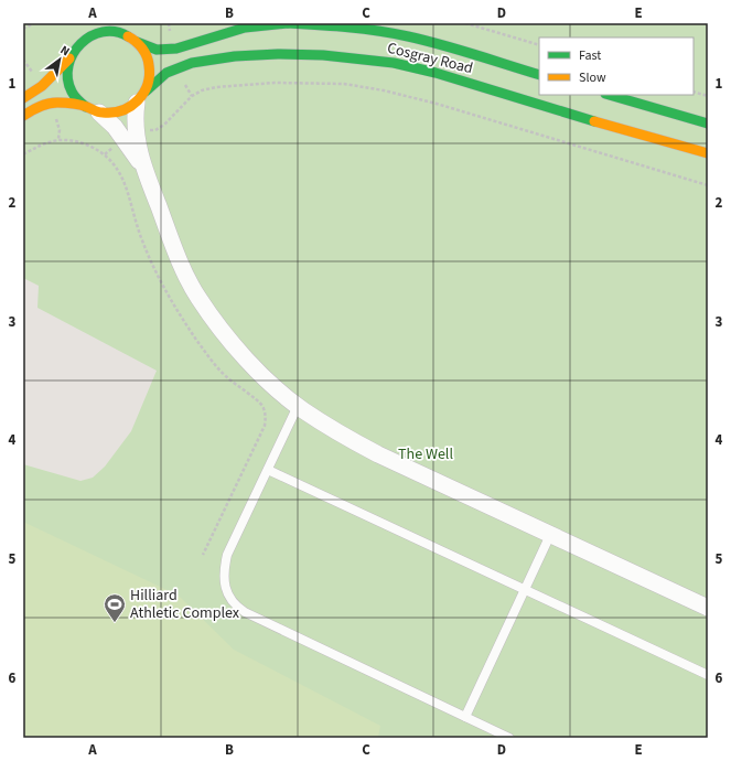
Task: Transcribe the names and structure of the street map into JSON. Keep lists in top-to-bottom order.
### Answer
{
  "streets": {
    "main road": ["Cosgray Road"]
  },
  "parks": ["The Well"],
  "places": {
    "sports": ["Hilliard Athletic Complex"]
  },
  "legend": ["Fast", "Slow"],
  "north": "top right",
  "grid": {
    "columns": [
      "A",
      "B",
      "C",
      "D",
      "E"
    ],
    "rows": [
      "1",
      "2",
      "3",
      "4",
      "5",
      "6"
    ]
  }
}
